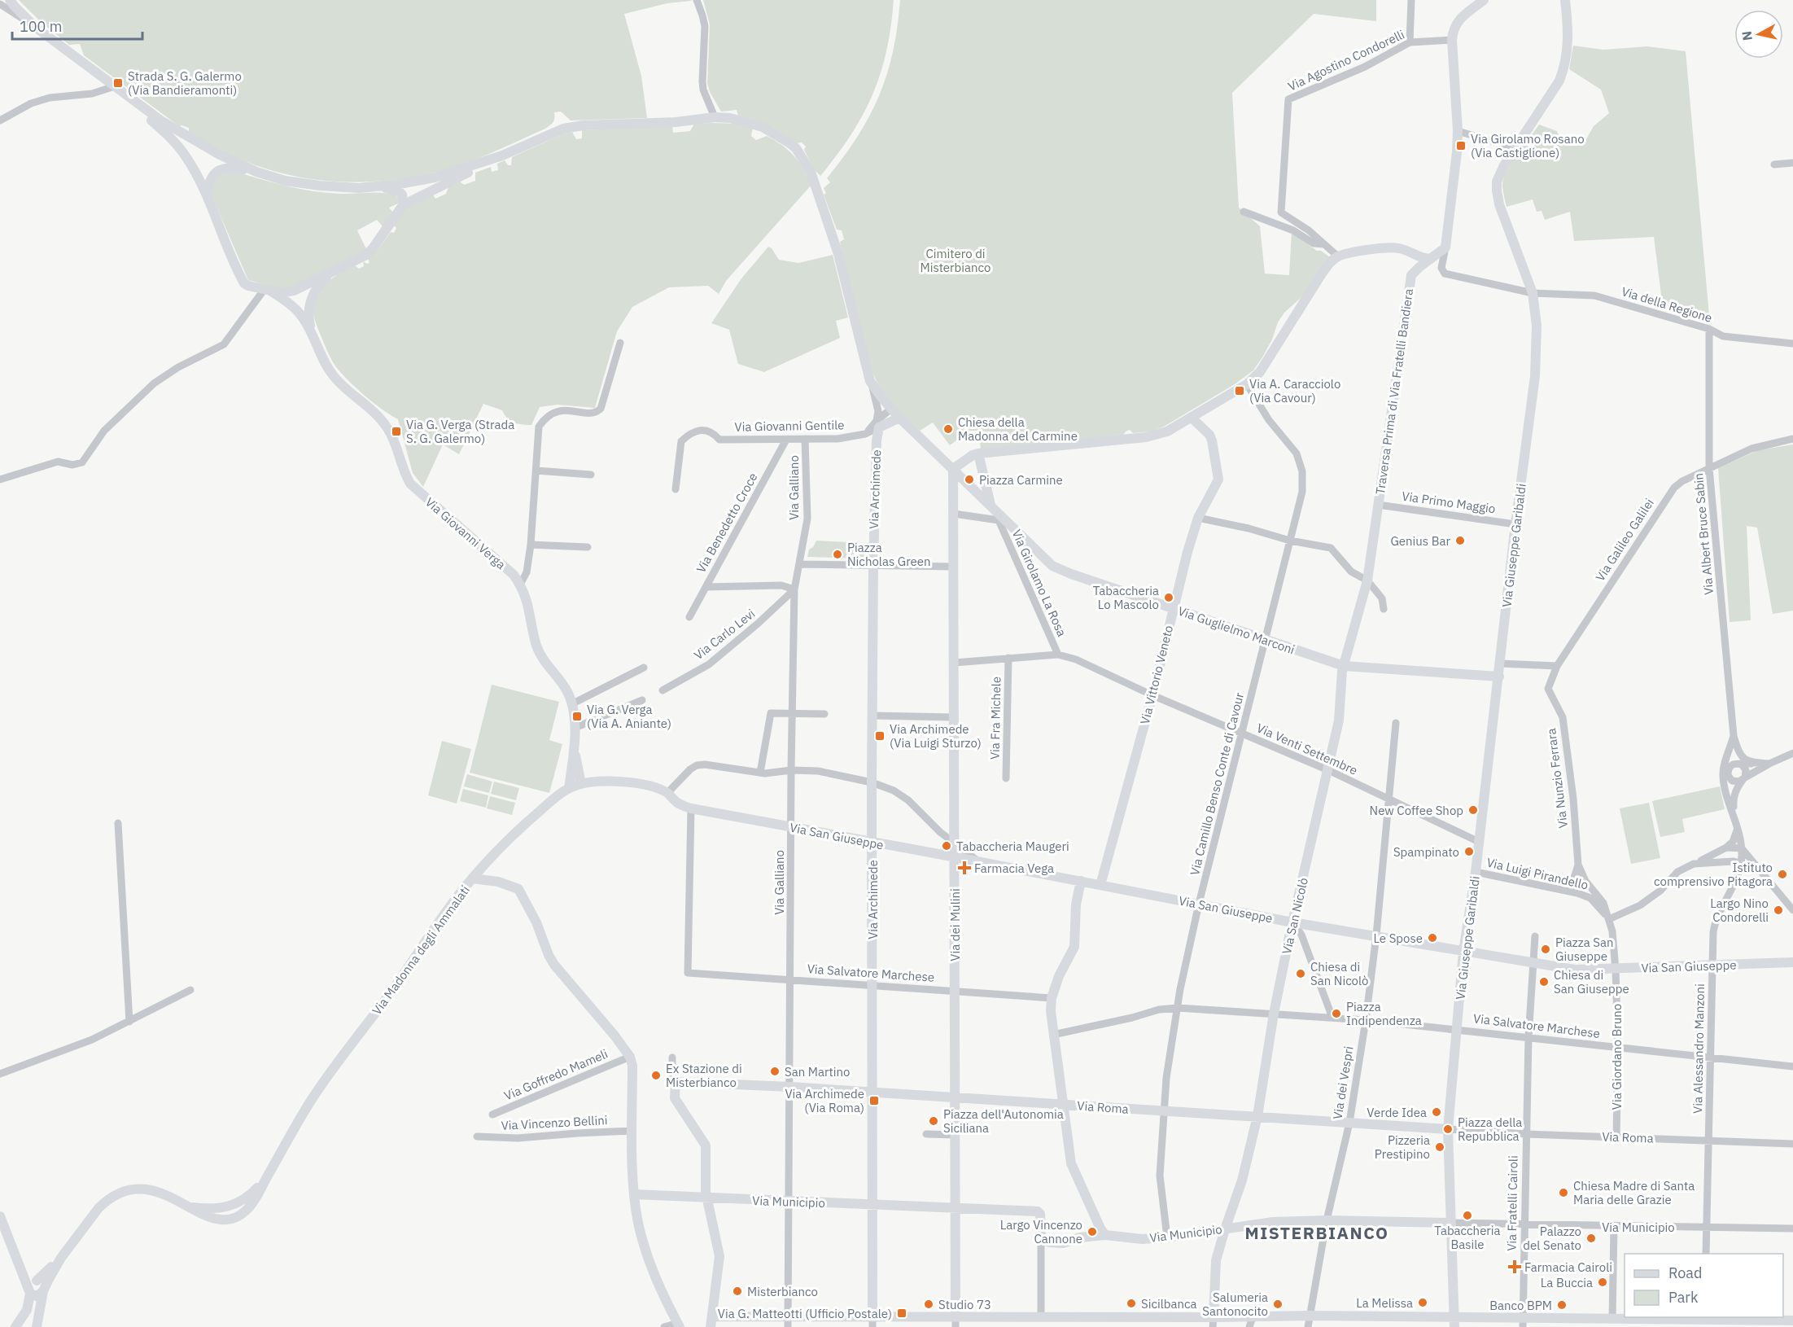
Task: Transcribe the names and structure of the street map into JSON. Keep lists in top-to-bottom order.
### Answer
{
  "streets": {
    "street": [
      "Via Agostino Condorelli",
      "Via della Regione",
      "Traversa Prima di Via Fratelli Bandiera",
      "Via Giovanni Gentile",
      "Via Galliano",
      "Via Archimede",
      "Via Primo Maggio",
      "Via Benedetto Croce",
      "Via Giovanni Verga",
      "Via Albert Bruce Sabin",
      "Via Galileo Galilei",
      "Via Giuseppe Garibaldi",
      "Via Girolamo La Rosa",
      "Via Guglielmo Marconi",
      "Via Carlo Levi",
      "Via Vittorio Veneto",
      "Via Fra Michele",
      "Via Venti Settembre",
      "Via Nunzio Ferrara",
      "Via Camillo Benso Conte di Cavour",
      "Via San Giuseppe",
      "Via Luigi Pirandello",
      "Via San Nicolò",
      "Via dei Mulini",
      "Via Madonna degli Ammalati",
      "Via Salvatore Marchese",
      "Via Alessandro Manzoni",
      "Via Giordano Bruno",
      "Via Goffredo Mameli",
      "Via dei Vespri",
      "Via Roma",
      "Via Vincenzo Bellini",
      "Via Municipio",
      "Via Fratelli Cairoli"
    ]
  },
  "crossings": [
    ["Via della Regione", "Traversa Prima di Via Fratelli Bandiera"],
    ["Via della Regione", "Via Albert Bruce Sabin"],
    ["Via della Regione", "Via Giuseppe Garibaldi"],
    ["Traversa Prima di Via Fratelli Bandiera", "Via Primo Maggio"],
    ["Traversa Prima di Via Fratelli Bandiera", "Via San Nicolò"],
    ["Via Giovanni Gentile", "Via Galliano"],
    ["Via Giovanni Gentile", "Via Archimede"],
    ["Via Giovanni Gentile", "Via Benedetto Croce"],
    ["Via Giovanni Gentile", "Via Guglielmo Marconi"],
    ["Via Galliano", "Via Carlo Levi"],
    ["Via Galliano", "Via San Giuseppe"],
    ["Via Galliano", "Via Salvatore Marchese"],
    ["Via Galliano", "Via Roma"],
    ["Via Galliano", "Via Municipio"],
    ["Via Archimede", "Via San Giuseppe"],
    ["Via Archimede", "Via Salvatore Marchese"],
    ["Via Archimede", "Via Roma"],
    ["Via Archimede", "Via Municipio"],
    ["Via Primo Maggio", "Via Giuseppe Garibaldi"],
    ["Via Primo Maggio", "Via San Nicolò"],
    ["Via Albert Bruce Sabin", "Via Galileo Galilei"],
    ["Via Galileo Galilei", "Via Nunzio Ferrara"],
    ["Via Giuseppe Garibaldi", "Via Guglielmo Marconi"],
    ["Via Giuseppe Garibaldi", "Via Venti Settembre"],
    ["Via Giuseppe Garibaldi", "Via San Giuseppe"],
    ["Via Giuseppe Garibaldi", "Via Luigi Pirandello"],
    ["Via Giuseppe Garibaldi", "Via Salvatore Marchese"],
    ["Via Giuseppe Garibaldi", "Via Roma"],
    ["Via Girolamo La Rosa", "Via Guglielmo Marconi"],
    ["Via Girolamo La Rosa", "Via Venti Settembre"],
    ["Via Guglielmo Marconi", "Via Vittorio Veneto"],
    ["Via Guglielmo Marconi", "Via Camillo Benso Conte di Cavour"],
    ["Via Guglielmo Marconi", "Via San Nicolò"],
    ["Via Guglielmo Marconi", "Via dei Mulini"],
    ["Via Vittorio Veneto", "Via Venti Settembre"],
    ["Via Vittorio Veneto", "Via San Giuseppe"],
    ["Via Fra Michele", "Via Venti Settembre"],
    ["Via Venti Settembre", "Via Camillo Benso Conte di Cavour"],
    ["Via Venti Settembre", "Via San Nicolò"],
    ["Via Venti Settembre", "Via dei Mulini"],
    ["Via Venti Settembre", "Via dei Vespri"],
    ["Via Nunzio Ferrara", "Via Luigi Pirandello"],
    ["Via Nunzio Ferrara", "Via Giordano Bruno"],
    ["Via Camillo Benso Conte di Cavour", "Via San Giuseppe"],
    ["Via Camillo Benso Conte di Cavour", "Via Roma"],
    ["Via Camillo Benso Conte di Cavour", "Via Municipio"],
    ["Via San Giuseppe", "Via San Nicolò"],
    ["Via San Giuseppe", "Via dei Mulini"],
    ["Via San Giuseppe", "Via Salvatore Marchese"],
    ["Via San Giuseppe", "Via Alessandro Manzoni"],
    ["Via San Giuseppe", "Via Giordano Bruno"],
    ["Via San Giuseppe", "Via dei Vespri"],
    ["Via San Giuseppe", "Via Fratelli Cairoli"],
    ["Via Luigi Pirandello", "Via Giordano Bruno"],
    ["Via San Nicolò", "Via Salvatore Marchese"],
    ["Via San Nicolò", "Via Roma"],
    ["Via San Nicolò", "Via Municipio"],
    ["Via dei Mulini", "Via Salvatore Marchese"],
    ["Via dei Mulini", "Via Roma"],
    ["Via dei Mulini", "Via Municipio"],
    ["Via Madonna degli Ammalati", "Via Goffredo Mameli"],
    ["Via Salvatore Marchese", "Via Alessandro Manzoni"],
    ["Via Salvatore Marchese", "Via Giordano Bruno"],
    ["Via Salvatore Marchese", "Via dei Vespri"],
    ["Via Salvatore Marchese", "Via Fratelli Cairoli"],
    ["Via Alessandro Manzoni", "Via Roma"],
    ["Via Alessandro Manzoni", "Via Municipio"],
    ["Via Giordano Bruno", "Via Roma"],
    ["Via dei Vespri", "Via Roma"],
    ["Via dei Vespri", "Via Municipio"],
    ["Via Roma", "Via Fratelli Cairoli"],
    ["Via Municipio", "Via Fratelli Cairoli"]
  ],
  "districts": ["MISTERBIANCO"],
  "parks": ["Cimitero di Misterbianco"],
  "places": {
    "transit": [
      "Strada S. G. Galermo (Via Bandieramonti)",
      "Via Girolamo Rosano (Via Castiglione)",
      "Via A. Caracciolo (Via Cavour)",
      "Via G. Verga (Strada S. G. Galermo)",
      "Via G. Verga (Via A. Aniante)",
      "Via Archimede (Via Luigi Sturzo)",
      "Via Archimede (Via Roma)",
      "Via G. Matteotti (Ufficio Postale)"
    ],
    "other": [
      "Chiesa della Madonna del Carmine",
      "Piazza Carmine",
      "Genius Bar",
      "Piazza Nicholas Green",
      "Tabaccheria Lo Mascolo",
      "New Coffee Shop",
      "Tabaccheria Maugeri",
      "Spampinato",
      "Istituto comprensivo Pitagora",
      "Largo Nino Condorelli",
      "Le Spose",
      "Piazza San Giuseppe",
      "Chiesa di San Nicolò",
      "Chiesa di San Giuseppe",
      "Piazza Indipendenza",
      "San Martino",
      "Ex Stazione di Misterbianco",
      "Verde Idea",
      "Piazza dell'Autonomia Siciliana",
      "Piazza della Repubblica",
      "Pizzeria Prestipino",
      "Chiesa Madre di Santa Maria delle Grazie",
      "Tabaccheria Basile",
      "Largo Vincenzo Cannone",
      "Palazzo del Senato",
      "La Buccia",
      "Misterbianco",
      "La Melissa",
      "Sicilbanca",
      "Studio 73",
      "Salumeria Santonocito",
      "Banco BPM"
    ],
    "health": ["Farmacia Vega", "Farmacia Cairoli"]
  },
  "legend": ["Road", "Park"],
  "scale_bar": "100 m",
  "north": "left"
}
